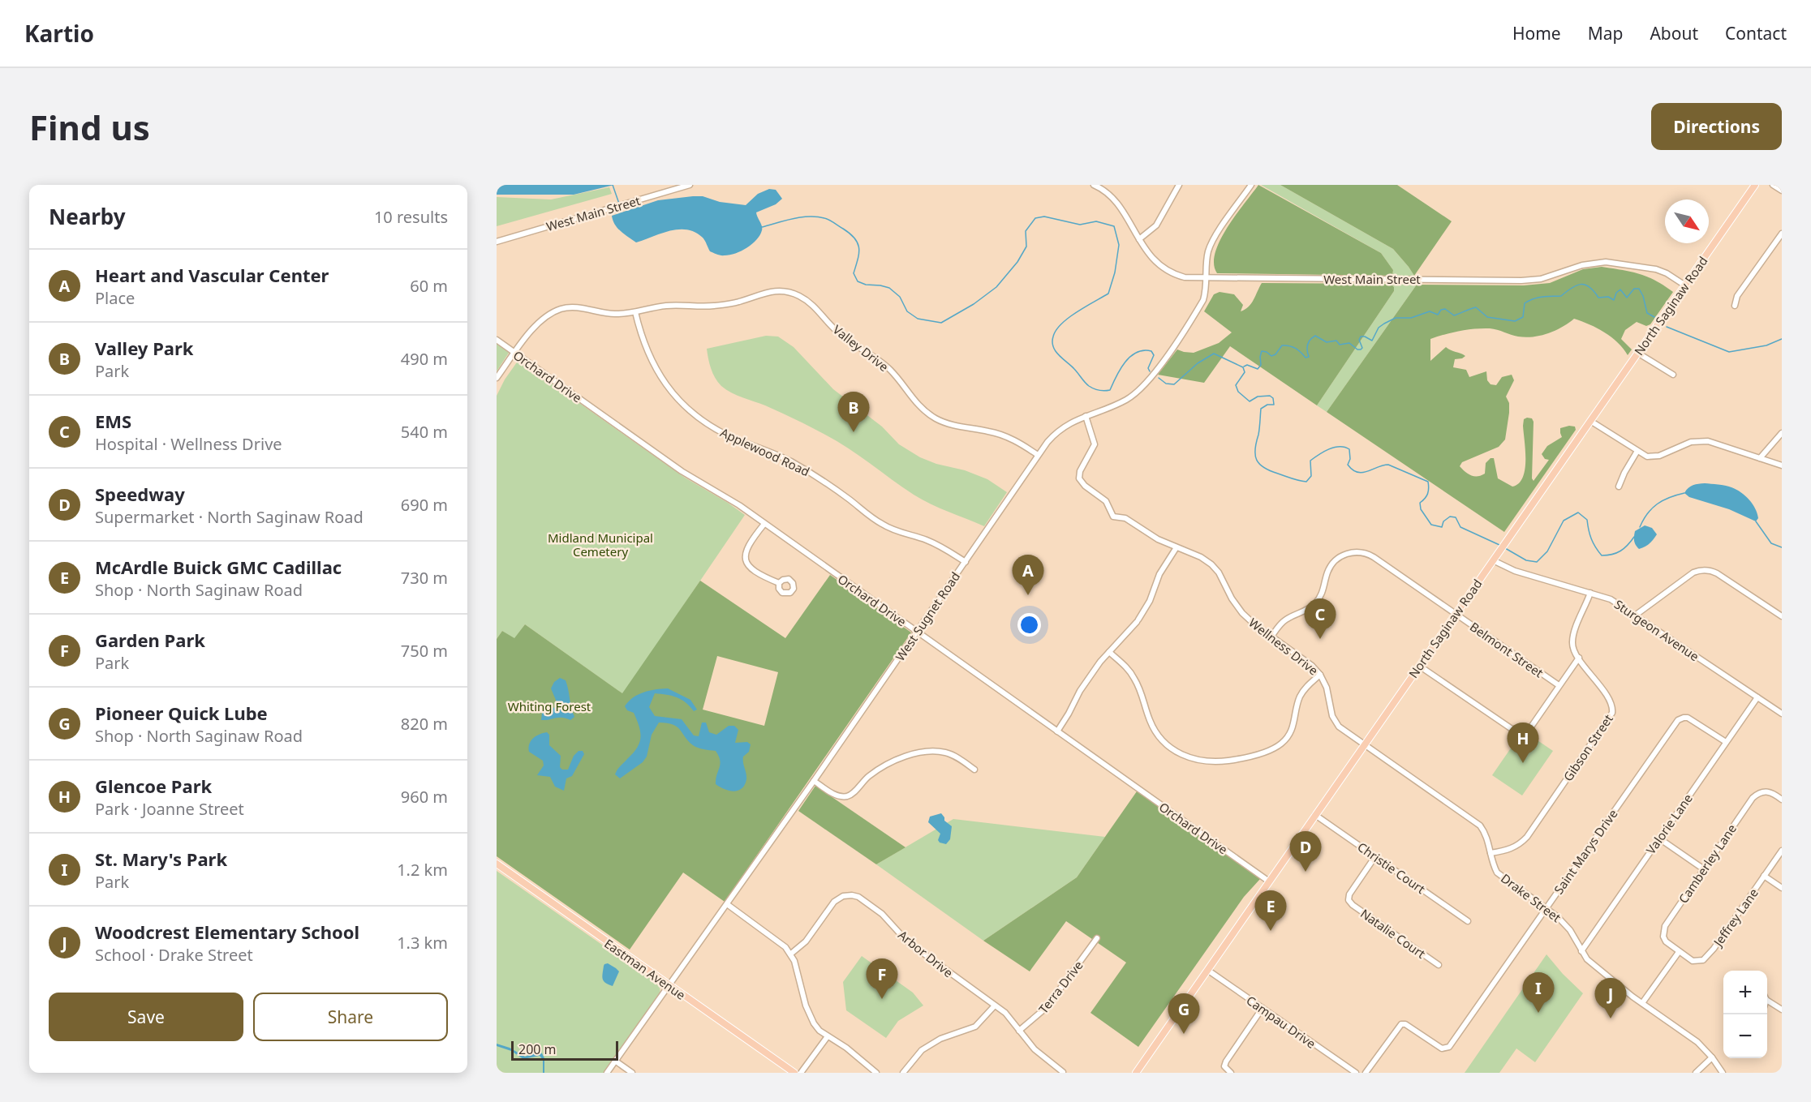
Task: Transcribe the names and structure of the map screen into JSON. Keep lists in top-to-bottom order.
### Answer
{
  "streets": {
    "main road": ["North Saginaw Road", "Eastman Avenue"],
    "street": [
      "West Main Street",
      "Valley Drive",
      "Orchard Drive",
      "Applewood Road",
      "West Sugnet Road",
      "Sturgeon Avenue",
      "Wellness Drive",
      "Belmont Street",
      "Gibson Street",
      "Valorie Lane",
      "Saint Marys Drive",
      "Camberley Lane",
      "Christie Court",
      "Drake Street",
      "Jeffrey Lane",
      "Natalie Court",
      "Arbor Drive",
      "Terra Drive",
      "Campau Drive"
    ]
  },
  "crossings": [
    ["West Main Street", "North Saginaw Road"],
    ["West Main Street", "West Sugnet Road"],
    ["North Saginaw Road", "Orchard Drive"],
    ["North Saginaw Road", "Sturgeon Avenue"],
    ["North Saginaw Road", "Wellness Drive"],
    ["North Saginaw Road", "Belmont Street"],
    ["North Saginaw Road", "Christie Court"],
    ["North Saginaw Road", "Drake Street"],
    ["North Saginaw Road", "Campau Drive"],
    ["Valley Drive", "Orchard Drive"],
    ["Valley Drive", "Applewood Road"],
    ["Valley Drive", "West Sugnet Road"],
    ["Orchard Drive", "West Sugnet Road"],
    ["Applewood Road", "West Sugnet Road"],
    ["West Sugnet Road", "Wellness Drive"],
    ["West Sugnet Road", "Eastman Avenue"],
    ["Sturgeon Avenue", "Gibson Street"],
    ["Sturgeon Avenue", "Valorie Lane"],
    ["Wellness Drive", "Belmont Street"],
    ["Wellness Drive", "Drake Street"],
    ["Gibson Street", "Drake Street"],
    ["Valorie Lane", "Saint Marys Drive"],
    ["Valorie Lane", "Drake Street"],
    ["Saint Marys Drive", "Drake Street"],
    ["Camberley Lane", "Jeffrey Lane"],
    ["Christie Court", "Natalie Court"],
    ["Arbor Drive", "Terra Drive"]
  ],
  "parks": ["Midland Municipal Cemetery", "Whiting Forest"],
  "scale_bar": "200 m",
  "north": "bottom right",
  "page": {
    "header": "Kartio",
    "nav": [
      "Home",
      "Map",
      "About",
      "Contact"
    ],
    "buttons": [
      "Directions",
      ["Save", "Share"]
    ],
    "title": "Find us",
    "heading": ["Nearby", "10 results"],
    "list": [
      {
        "mark": "A",
        "name": "Heart and Vascular Center",
        "note": "Place",
        "value": "60 m"
      },
      {
        "mark": "B",
        "name": "Valley Park",
        "note": "Park",
        "value": "490 m"
      },
      {
        "mark": "C",
        "name": "EMS",
        "note": "Hospital · Wellness Drive",
        "value": "540 m"
      },
      {
        "mark": "D",
        "name": "Speedway",
        "note": "Supermarket · North Saginaw Road",
        "value": "690 m"
      },
      {
        "mark": "E",
        "name": "McArdle Buick GMC Cadillac",
        "note": "Shop · North Saginaw Road",
        "value": "730 m"
      },
      {
        "mark": "F",
        "name": "Garden Park",
        "note": "Park",
        "value": "750 m"
      },
      {
        "mark": "G",
        "name": "Pioneer Quick Lube",
        "note": "Shop · North Saginaw Road",
        "value": "820 m"
      },
      {
        "mark": "H",
        "name": "Glencoe Park",
        "note": "Park · Joanne Street",
        "value": "960 m"
      },
      {
        "mark": "I",
        "name": "St. Mary's Park",
        "note": "Park",
        "value": "1.2 km"
      },
      {
        "mark": "J",
        "name": "Woodcrest Elementary School",
        "note": "School · Drake Street",
        "value": "1.3 km"
      }
    ],
    "pins": [
      "B",
      "A",
      "C",
      "H",
      "D",
      "E",
      "F",
      "I",
      "J",
      "G"
    ],
    "map_buttons": ["+", "−"],
    "scale": "200 m"
  }
}
